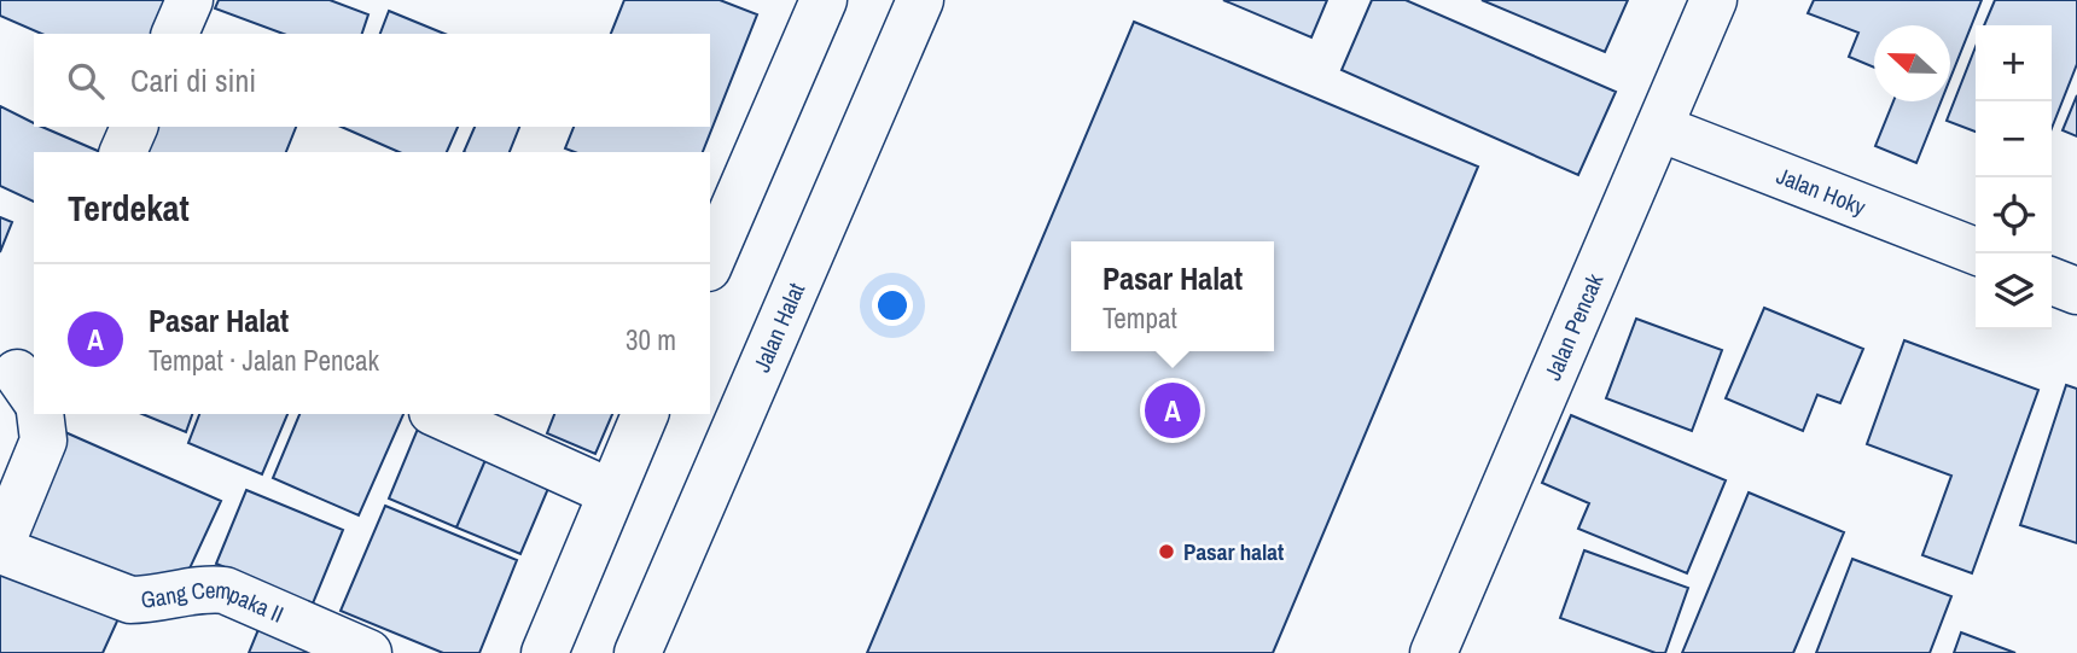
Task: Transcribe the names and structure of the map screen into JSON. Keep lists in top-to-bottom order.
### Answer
{
  "streets": {
    "street": [
      "Jalan Hoky",
      "Jalan Halat",
      "Jalan Pencak",
      "Gang Cempaka II"
    ]
  },
  "crossings": [
    ["Jalan Hoky", "Jalan Pencak"]
  ],
  "places": ["Pasar halat"],
  "north": "left",
  "page": {
    "map_buttons": ["+", "−"],
    "search": "Cari di sini",
    "heading": "Terdekat",
    "popup": ["Pasar Halat", "Tempat"],
    "list": [
      {
        "mark": "A",
        "name": "Pasar Halat",
        "note": "Tempat · Jalan Pencak",
        "value": "30 m"
      }
    ],
    "pins": "A"
  }
}
